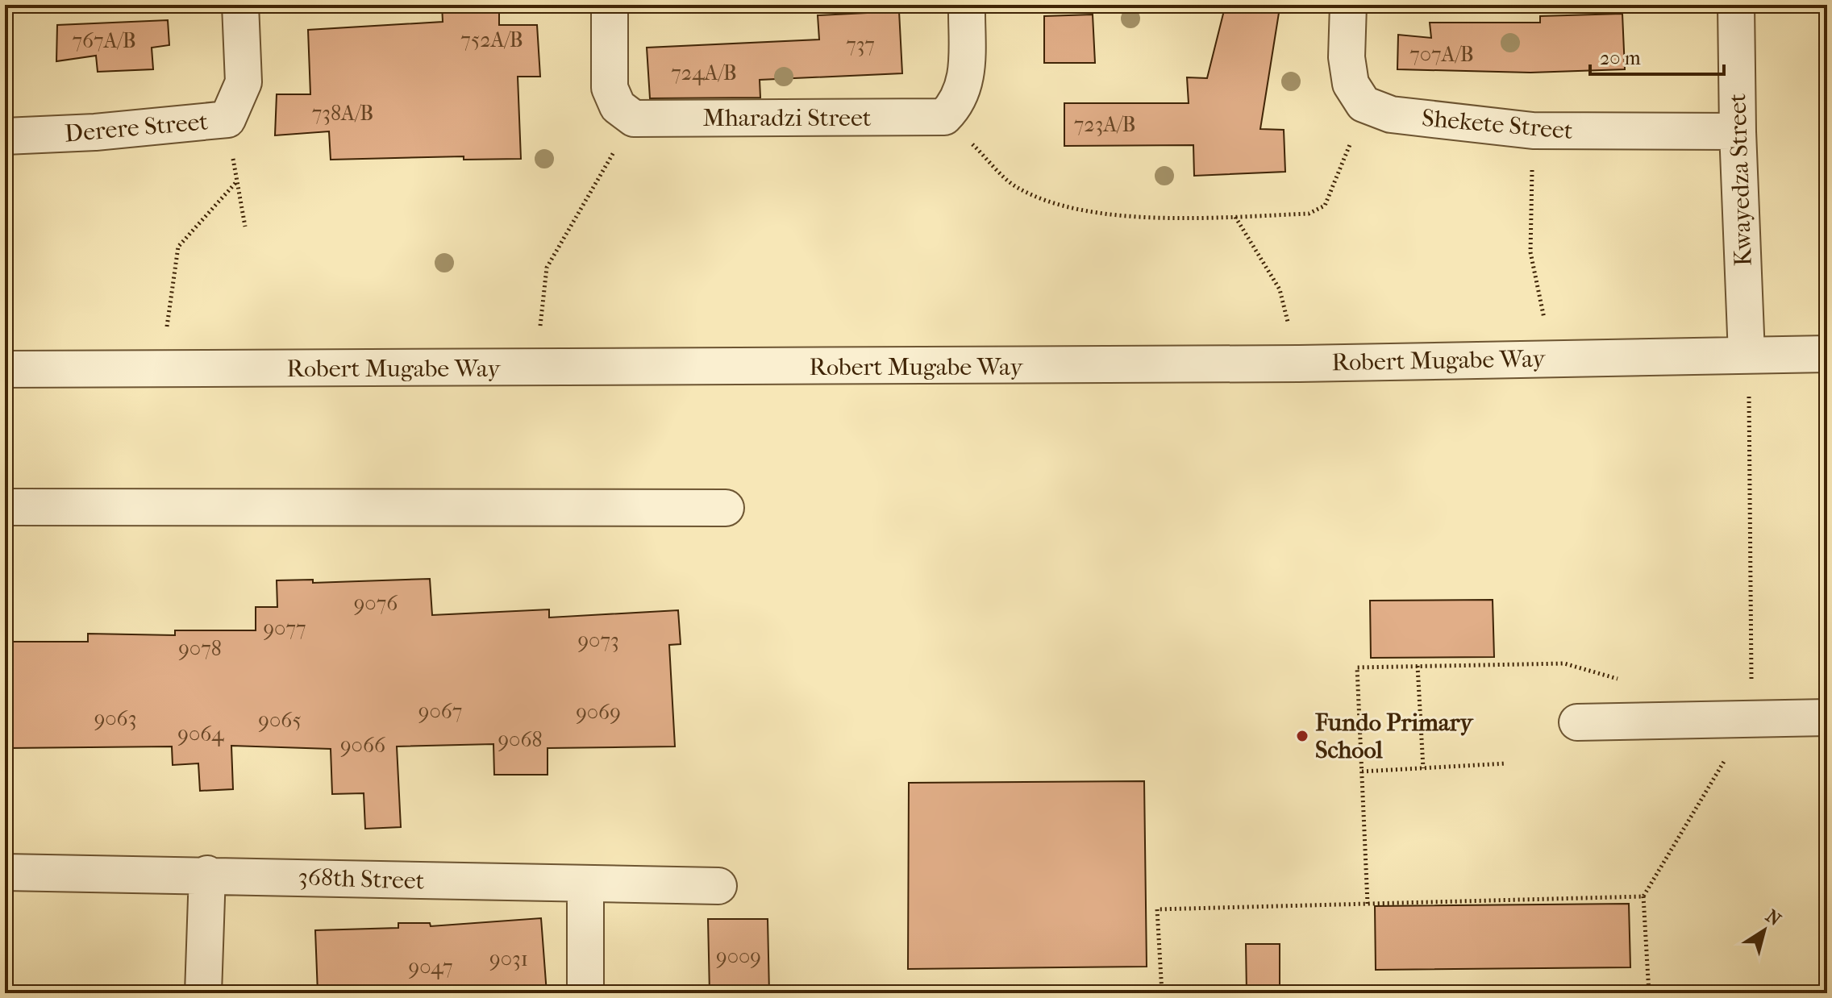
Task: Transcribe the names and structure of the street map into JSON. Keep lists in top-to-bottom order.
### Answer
{
  "streets": {
    "street": [
      "Mharadzi Street",
      "Shekete Street",
      "Derere Street",
      "Kwayedza Street",
      "Robert Mugabe Way",
      "368th Street"
    ]
  },
  "crossings": [
    ["Shekete Street", "Kwayedza Street"],
    ["Kwayedza Street", "Robert Mugabe Way"]
  ],
  "places": ["Fundo Primary School"],
  "house_numbers": [
    "752A/B",
    "767A/B",
    "737",
    "707A/B",
    "724A/B",
    "738A/B",
    "723A/B",
    "9076",
    "9077",
    "9073",
    "9078",
    "9067",
    "9069",
    "9063",
    "9065",
    "9064",
    "9068",
    "9066",
    "9009",
    "9031",
    "9047"
  ],
  "scale_bar": "20 m",
  "north": "top right"
}
